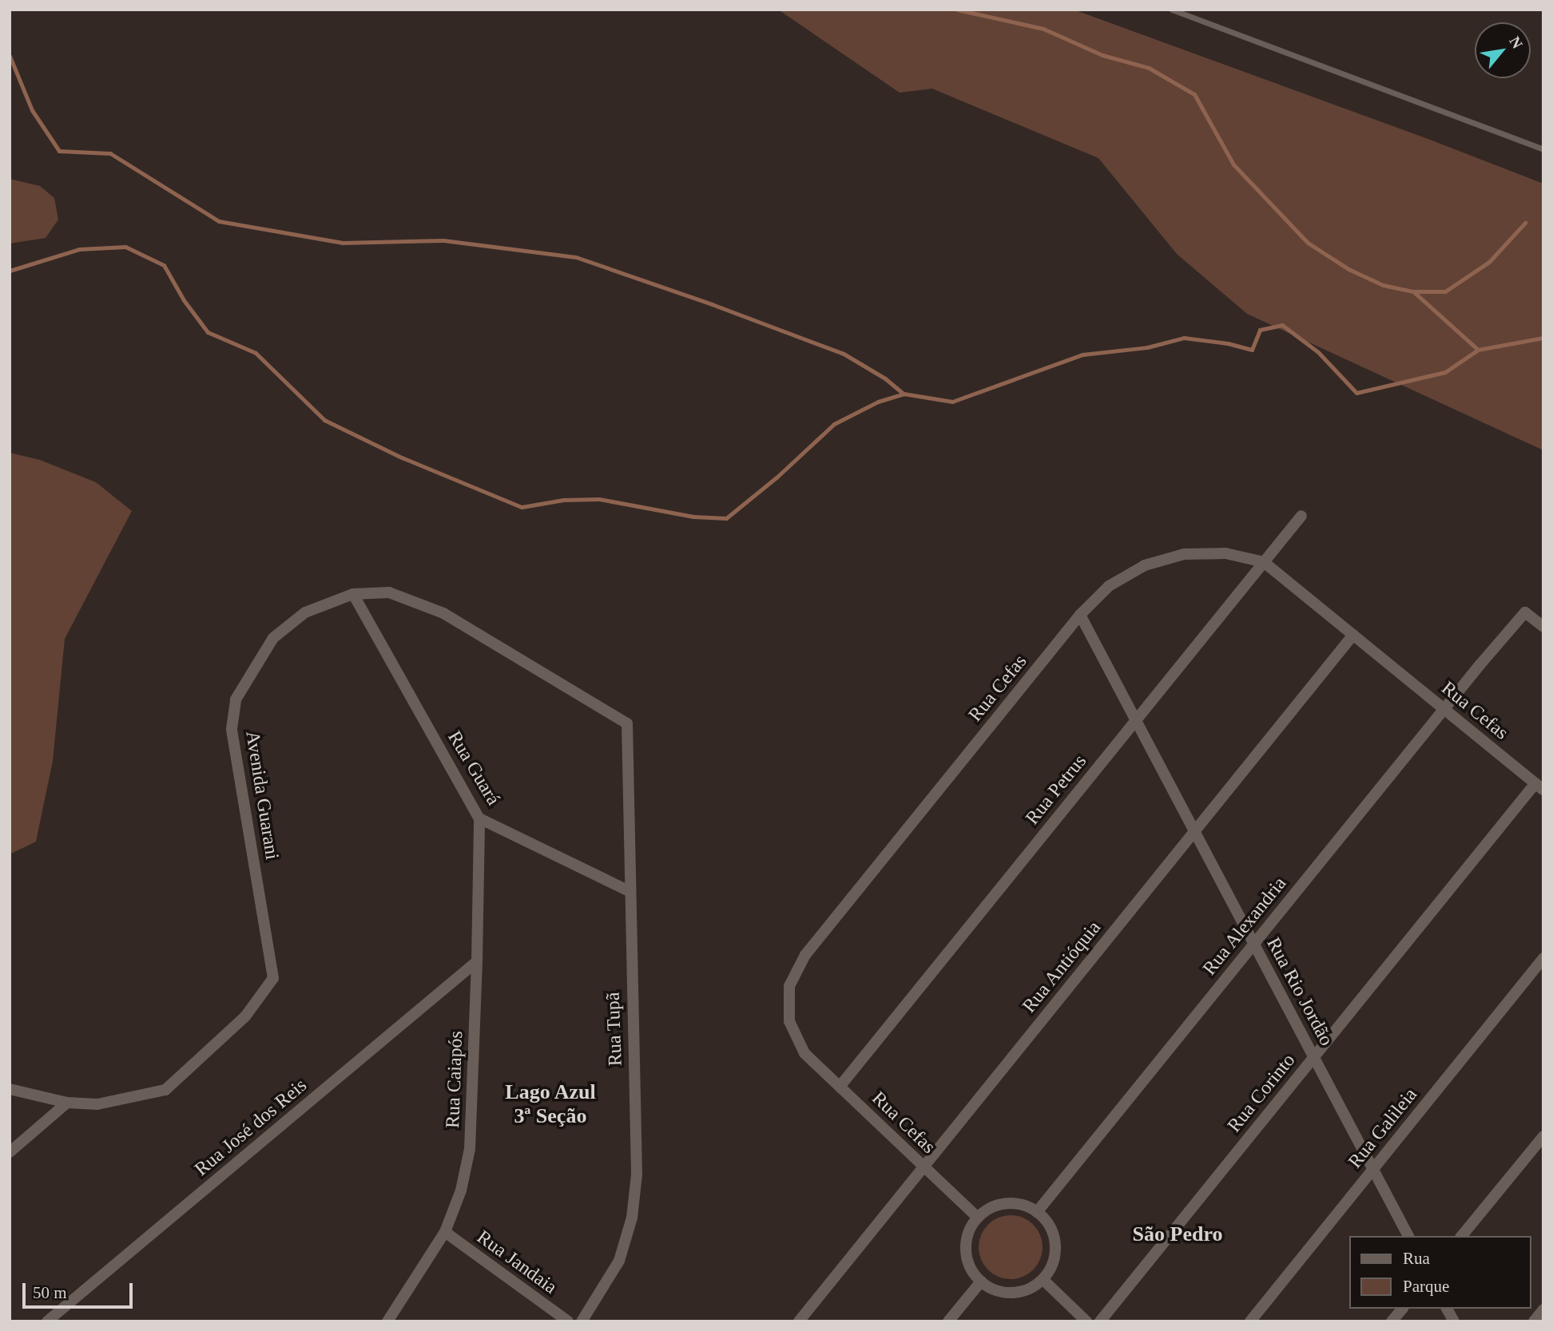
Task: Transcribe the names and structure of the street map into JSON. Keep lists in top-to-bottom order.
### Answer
{
  "streets": {
    "street": [
      "Rua Cefas",
      "Rua Guará",
      "Rua Petrus",
      "Avenida Guarani",
      "Rua Alexandria",
      "Rua Antióquia",
      "Rua Rio Jordão",
      "Rua Tupã",
      "Rua Caiapós",
      "Rua Corinto",
      "Rua José dos Reis",
      "Rua Galileia",
      "Rua Jandaia"
    ]
  },
  "crossings": [
    ["Rua Cefas", "Rua Petrus"],
    ["Rua Cefas", "Rua Alexandria"],
    ["Rua Cefas", "Rua Antióquia"],
    ["Rua Cefas", "Rua Rio Jordão"],
    ["Rua Cefas", "Rua Corinto"],
    ["Rua Guará", "Avenida Guarani"],
    ["Rua Guará", "Rua Tupã"],
    ["Rua Guará", "Rua Caiapós"],
    ["Rua Petrus", "Rua Rio Jordão"],
    ["Avenida Guarani", "Rua Tupã"],
    ["Rua Alexandria", "Rua Rio Jordão"],
    ["Rua Antióquia", "Rua Rio Jordão"],
    ["Rua Rio Jordão", "Rua Corinto"],
    ["Rua Rio Jordão", "Rua Galileia"],
    ["Rua Caiapós", "Rua José dos Reis"],
    ["Rua Caiapós", "Rua Jandaia"]
  ],
  "districts": ["Lago Azul 3ª Seção", "São Pedro"],
  "legend": ["Rua", "Parque"],
  "scale_bar": "50 m",
  "north": "top right"
}
